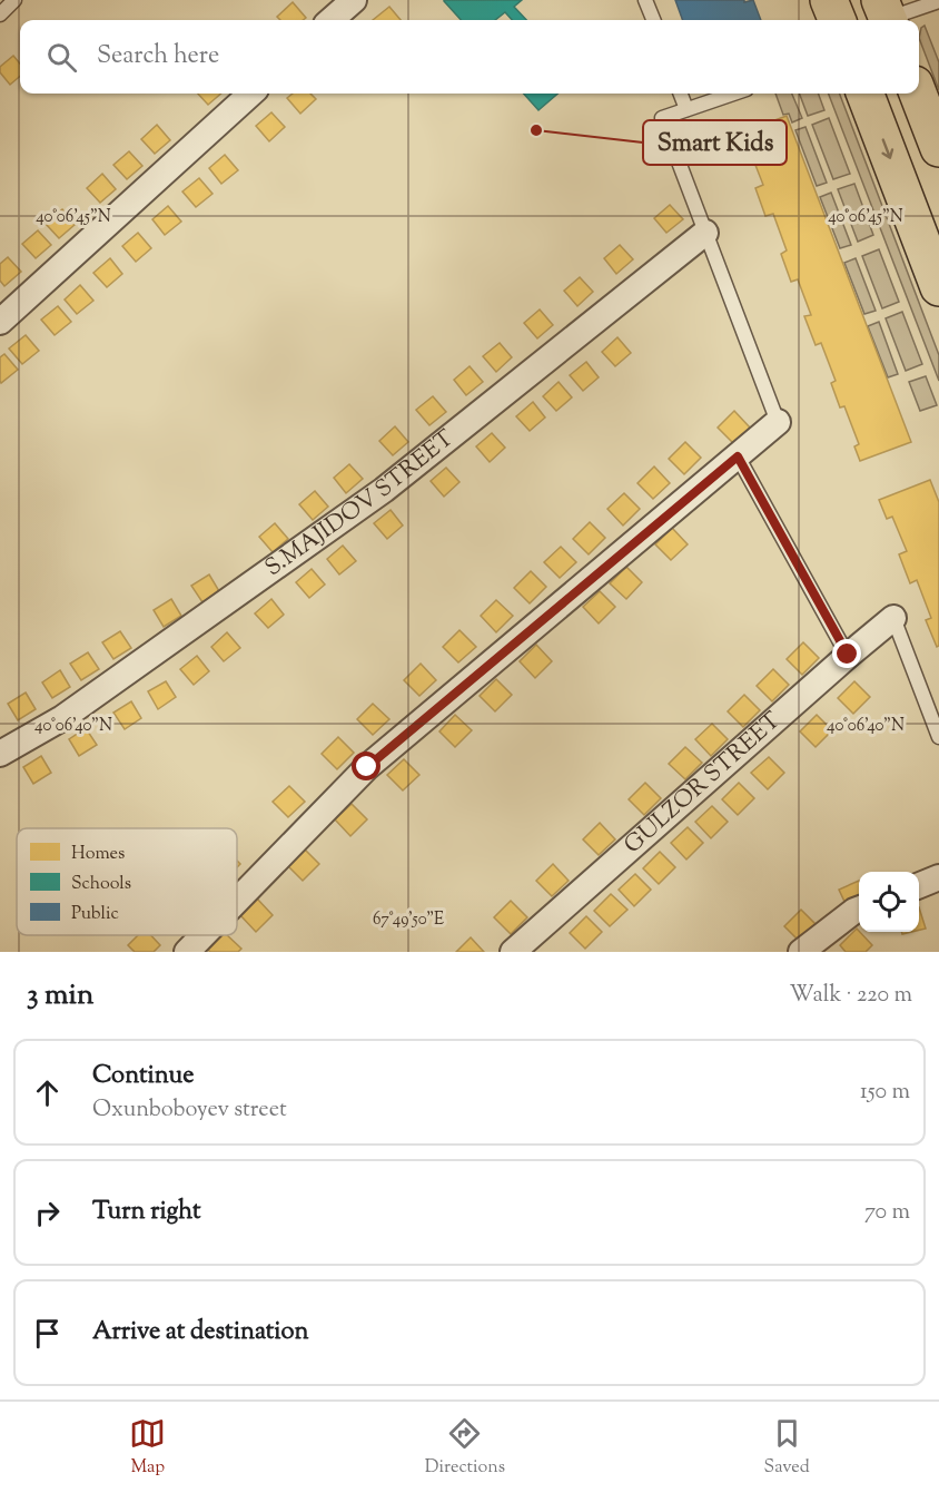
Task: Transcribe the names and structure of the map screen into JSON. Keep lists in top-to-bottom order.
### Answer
{
  "streets": {
    "street": ["S.MAJIDOV STREET", "GULZOR STREET"]
  },
  "places": ["Smart Kids"],
  "legend": ["Homes", "Schools", "Public"],
  "page": {
    "search": "Search here",
    "heading": ["3 min", "Walk · 220 m"],
    "list": [
      ["Continue", "Oxunboboyev street", "150 m"],
      ["Turn right", "70 m"],
      "Arrive at destination"
    ],
    "nav": ["Map", "Directions", "Saved"]
  },
  "coordinates": ["40°06'45\"N", "40°06'40\"N", "67°49'50\"E"]
}
